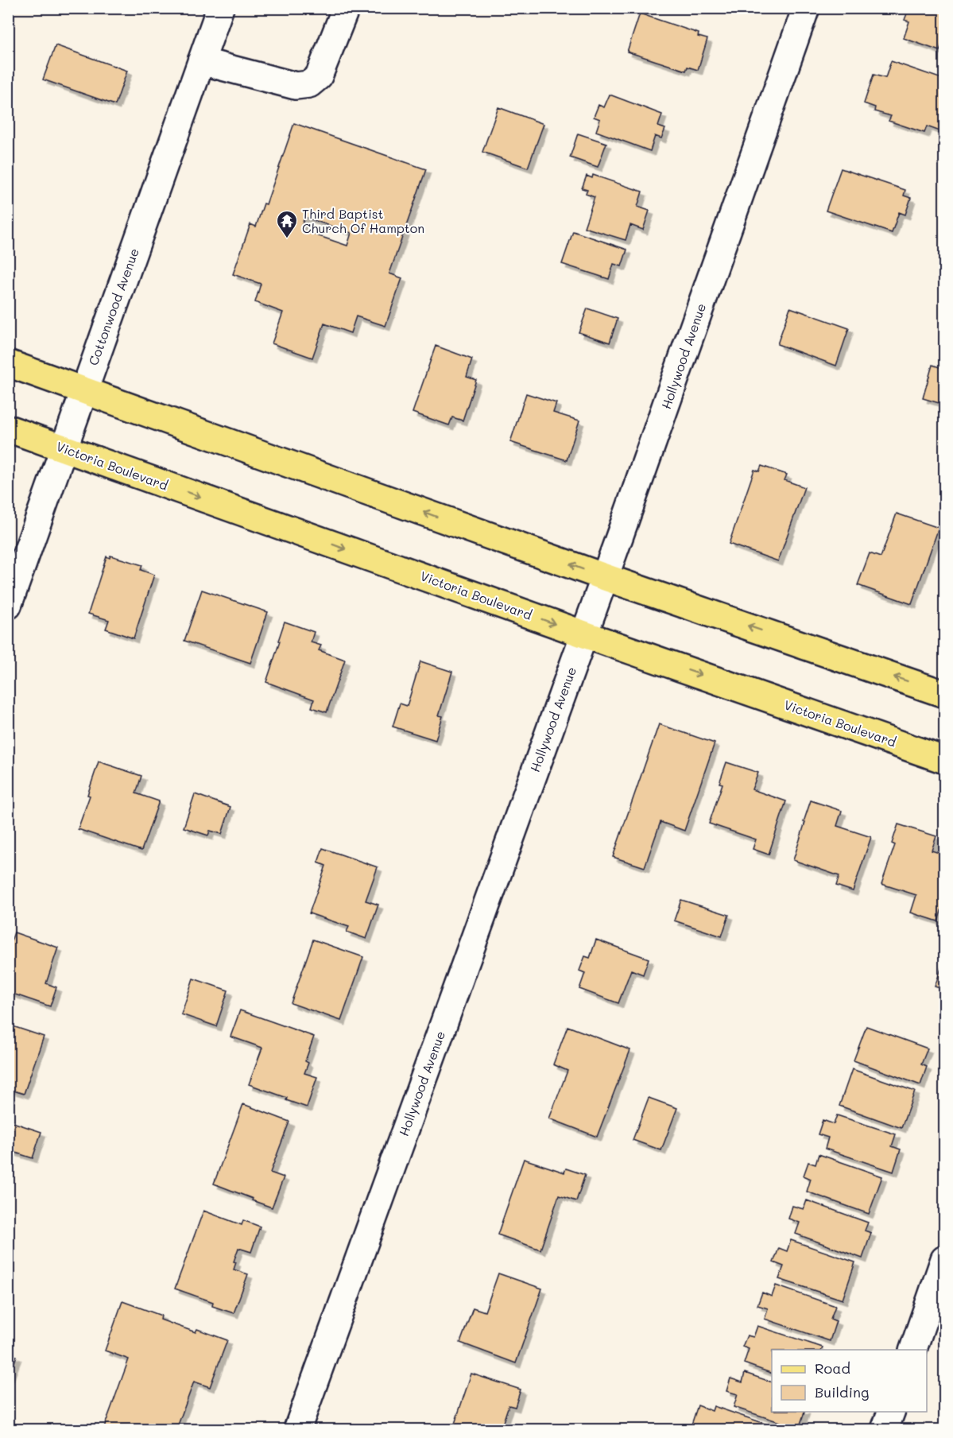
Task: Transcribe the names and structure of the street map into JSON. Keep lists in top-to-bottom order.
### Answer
{
  "streets": {
    "main road": ["Victoria Boulevard"],
    "street": ["Cottonwood Avenue", "Hollywood Avenue"]
  },
  "crossings": [
    ["Cottonwood Avenue", "Victoria Boulevard"],
    ["Hollywood Avenue", "Victoria Boulevard"]
  ],
  "places": {
    "temple": ["Third Baptist Church Of Hampton"]
  },
  "legend": ["Road", "Building"]
}
